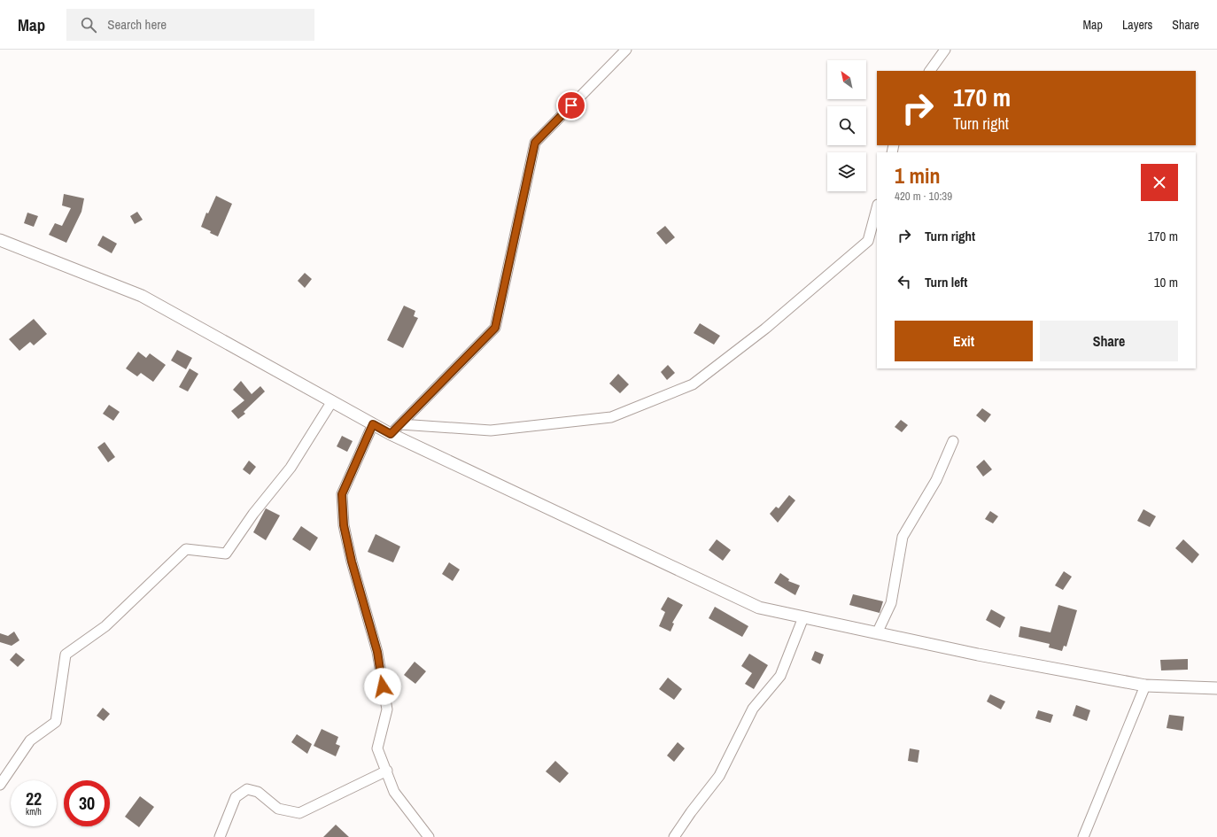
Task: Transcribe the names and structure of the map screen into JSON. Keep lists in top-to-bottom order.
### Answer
{
  "north": "top left",
  "page": {
    "header": "Map",
    "search": "Search here",
    "nav": ["Map", "Layers", "Share"],
    "turn": ["170 m", "Turn right"],
    "heading": ["1 min", "420 m · 10:39"],
    "list": [
      {
        "name": "Turn right",
        "value": "170 m"
      },
      {
        "name": "Turn left",
        "value": "10 m"
      }
    ],
    "buttons": ["Exit", "Share"],
    "speed": "22 km/h",
    "limit": "30"
  }
}
